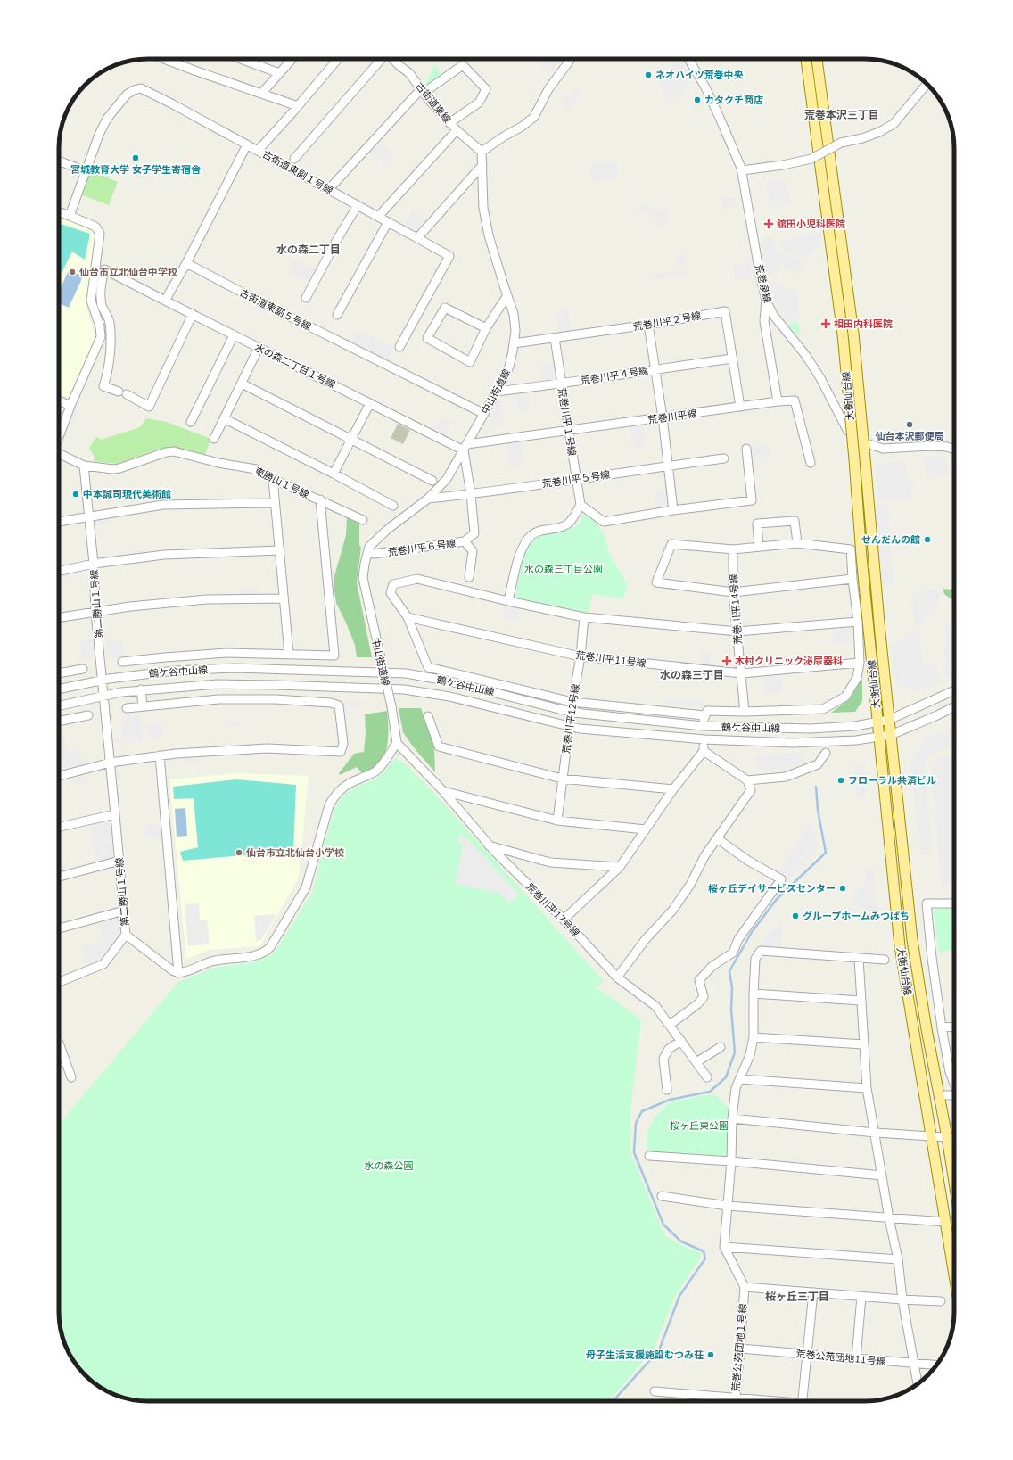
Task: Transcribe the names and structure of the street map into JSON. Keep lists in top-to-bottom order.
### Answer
{
  "streets": {
    "main road": ["大衡仙台線"],
    "street": [
      "古街道東線",
      "古街道東副１号線",
      "荒巻泉線",
      "古街道東副５号線",
      "荒巻川平２号線",
      "水の森二丁目１号線",
      "荒巻川平４号線",
      "中山街道線",
      "荒巻川平線",
      "荒巻川平１号線",
      "荒巻川平５号線",
      "東勝山１号線",
      "荒巻川平６号線",
      "第二勝山１号線",
      "荒巻川平14号線",
      "荒巻川平11号線",
      "鶴ケ谷中山線",
      "荒巻川平12号線",
      "荒巻川平17号線",
      "荒巻公苑団地１号線",
      "荒巻公苑団地11号線"
    ]
  },
  "crossings": [
    ["古街道東線", "中山街道線"],
    ["古街道東副５号線", "中山街道線"],
    ["荒巻川平２号線", "荒巻川平４号線"],
    ["荒巻川平２号線", "中山街道線"],
    ["荒巻川平２号線", "荒巻川平線"],
    ["荒巻川平２号線", "荒巻川平１号線"],
    ["水の森二丁目１号線", "中山街道線"],
    ["水の森二丁目１号線", "荒巻川平線"],
    ["水の森二丁目１号線", "荒巻川平６号線"],
    ["荒巻川平４号線", "中山街道線"],
    ["荒巻川平４号線", "荒巻川平１号線"],
    ["中山街道線", "荒巻川平線"],
    ["中山街道線", "荒巻川平５号線"],
    ["中山街道線", "荒巻川平６号線"],
    ["中山街道線", "荒巻川平17号線"],
    ["大衡仙台線", "鶴ケ谷中山線"],
    ["荒巻川平線", "荒巻川平１号線"],
    ["荒巻川平線", "荒巻川平６号線"],
    ["荒巻川平１号線", "荒巻川平５号線"],
    ["荒巻川平５号線", "荒巻川平６号線"],
    ["東勝山１号線", "第二勝山１号線"],
    ["第二勝山１号線", "鶴ケ谷中山線"],
    ["荒巻川平14号線", "荒巻川平11号線"],
    ["荒巻川平11号線", "荒巻川平12号線"],
    ["鶴ケ谷中山線", "荒巻川平12号線"],
    ["荒巻公苑団地１号線", "荒巻公苑団地11号線"]
  ],
  "districts": [
    "荒巻本沢三丁目",
    "水の森二丁目",
    "水の森三丁目",
    "桜ヶ丘三丁目"
  ],
  "parks": ["水の森三丁目公園", "桜ヶ丘東公園", "水の森公園"],
  "places": {
    "other": [
      "ネオハイツ荒巻中央",
      "カタクチ商店",
      "宮城教育大学 女子学生寄宿舎",
      "仙台市立北仙台中学校",
      "仙台本沢郵便局",
      "中本誠司現代美術館",
      "せんだんの館",
      "フローラル共済ビル",
      "仙台市立北仙台小学校",
      "桜ヶ丘デイサービスセンター",
      "グループホームみつばち",
      "母子生活支援施設むつみ荘"
    ],
    "health": ["舘田小児科医院", "相田内科医院", "木村クリニック泌尿器科"]
  }
}
